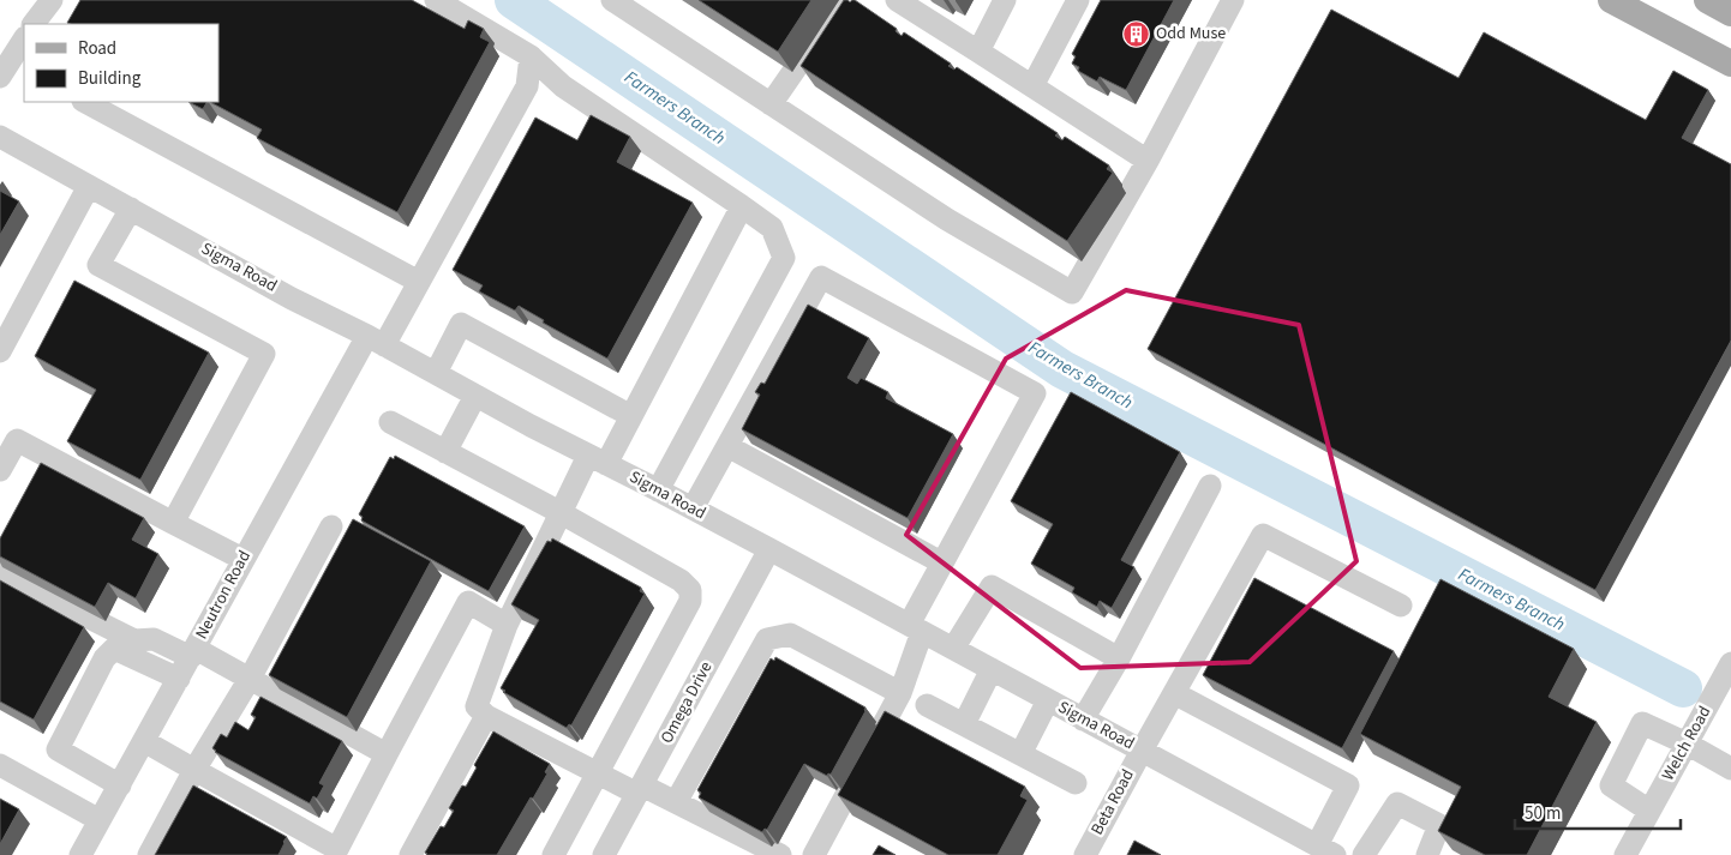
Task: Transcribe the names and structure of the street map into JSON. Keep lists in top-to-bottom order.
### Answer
{
  "streets": {
    "street": [
      "Sigma Road",
      "Neutron Road",
      "Omega Drive",
      "Welch Road",
      "Beta Road"
    ]
  },
  "crossings": [
    ["Sigma Road", "Neutron Road"],
    ["Sigma Road", "Omega Drive"],
    ["Sigma Road", "Beta Road"]
  ],
  "water": ["Farmers Branch"],
  "places": {
    "building": ["Odd Muse"]
  },
  "legend": ["Road", "Building"],
  "scale_bar": "50 m"
}
